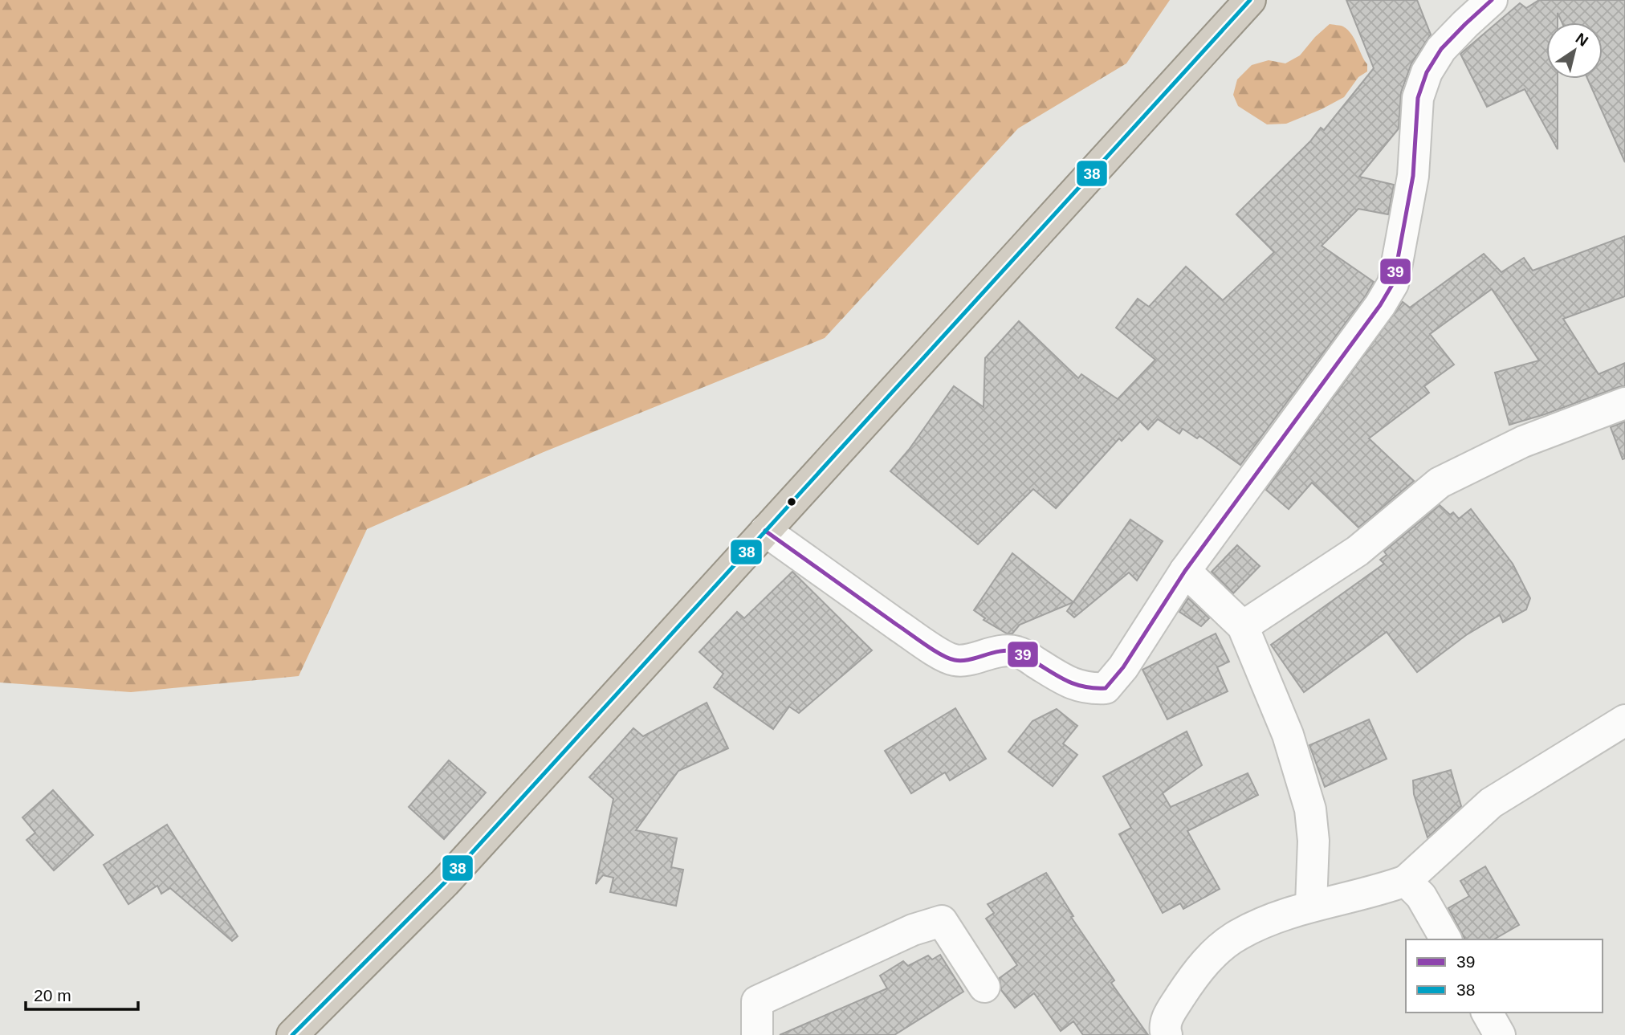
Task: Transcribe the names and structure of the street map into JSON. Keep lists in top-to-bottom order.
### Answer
{
  "lines": ["transit line 39", "transit line 38"],
  "legend": ["39", "38"],
  "scale_bar": "20 m",
  "north": "top right"
}
